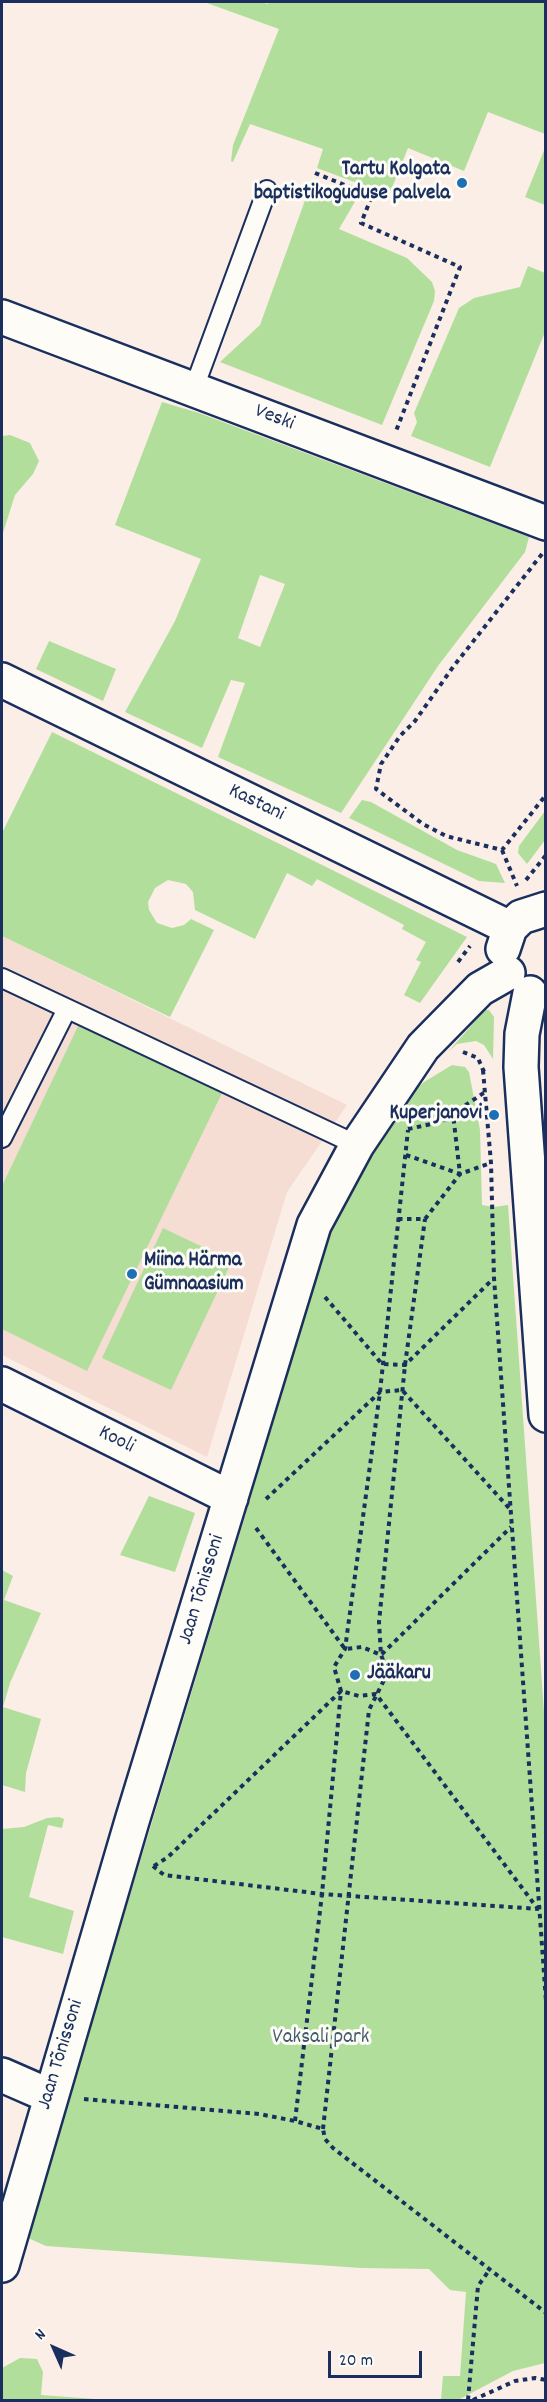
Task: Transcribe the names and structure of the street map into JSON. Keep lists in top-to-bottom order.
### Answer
{
  "streets": {
    "street": [
      "Veski",
      "Kastani",
      "Kooli",
      "Jaan Tõnissoni"
    ]
  },
  "crossings": [
    ["Kooli", "Jaan Tõnissoni"]
  ],
  "parks": ["Vaksali park"],
  "places": [
    "Tartu Kolgata baptistikoguduse palvela",
    "Kuperjanovi",
    "Miina Härma Gümnaasium",
    "Jääkaru"
  ],
  "scale_bar": "20 m",
  "north": "top left"
}
